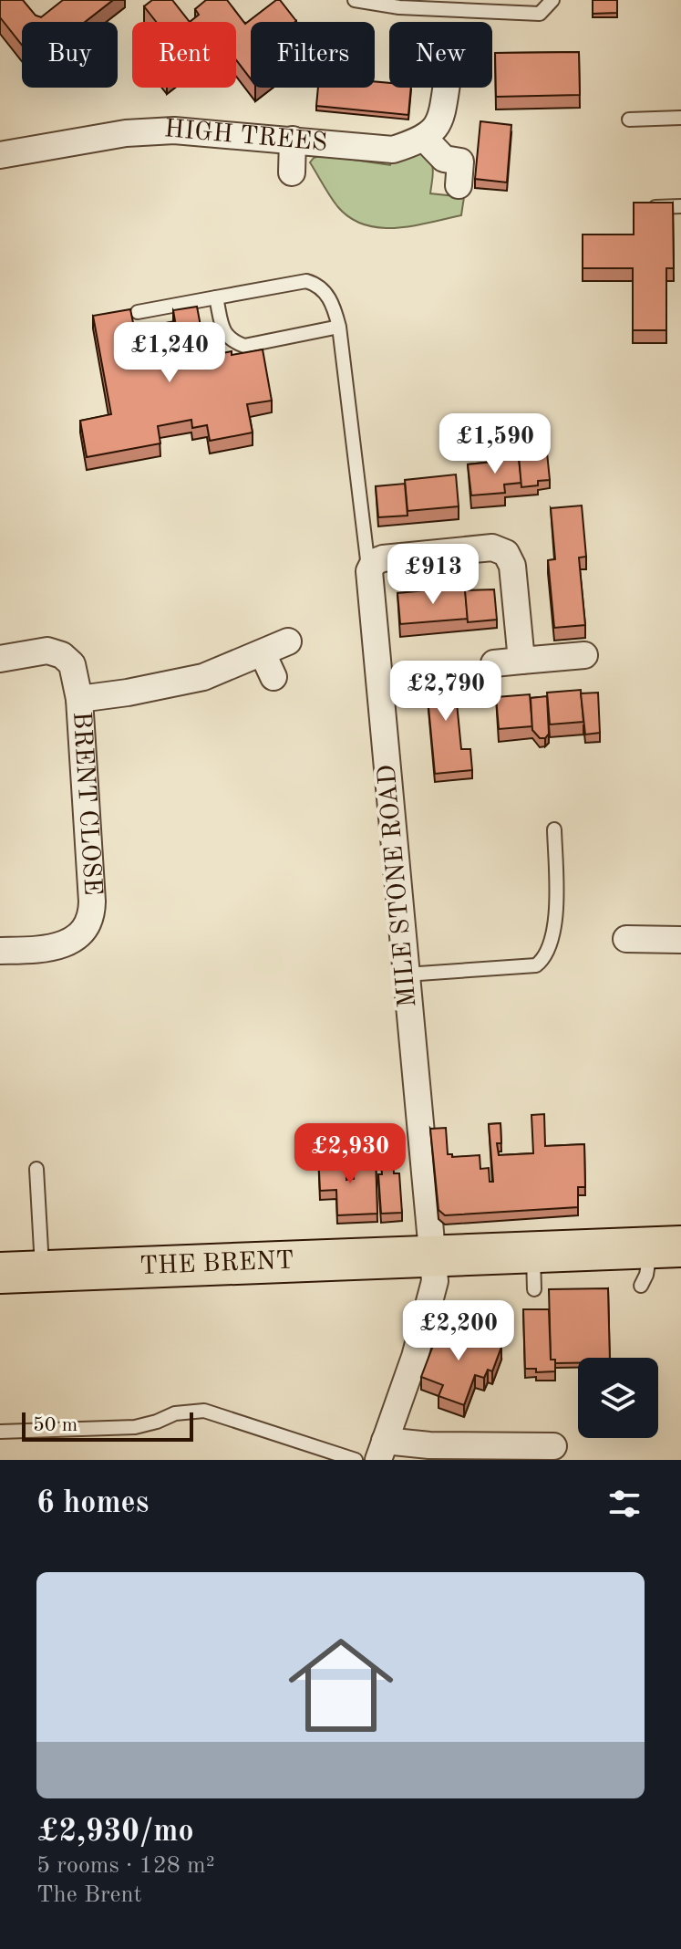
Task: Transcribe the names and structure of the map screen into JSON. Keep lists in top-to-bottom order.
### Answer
{
  "streets": {
    "main road": ["THE BRENT"],
    "street": ["HIGH TREES", "BRENT CLOSE", "MILE STONE ROAD"]
  },
  "crossings": [
    ["MILE STONE ROAD", "THE BRENT"]
  ],
  "scale_bar": "50 m",
  "page": {
    "chip": [
      "Buy",
      "Rent",
      "Filters",
      "New"
    ],
    "price": [
      "£1,240",
      "£1,590",
      "£913",
      "£2,790",
      "£2,930",
      "£2,200"
    ],
    "scale": "50 m",
    "heading": "6 homes",
    "list": [
      {
        "name": "£2,930/mo",
        "note": "5 rooms · 128 m² · The Brent"
      }
    ]
  }
}
